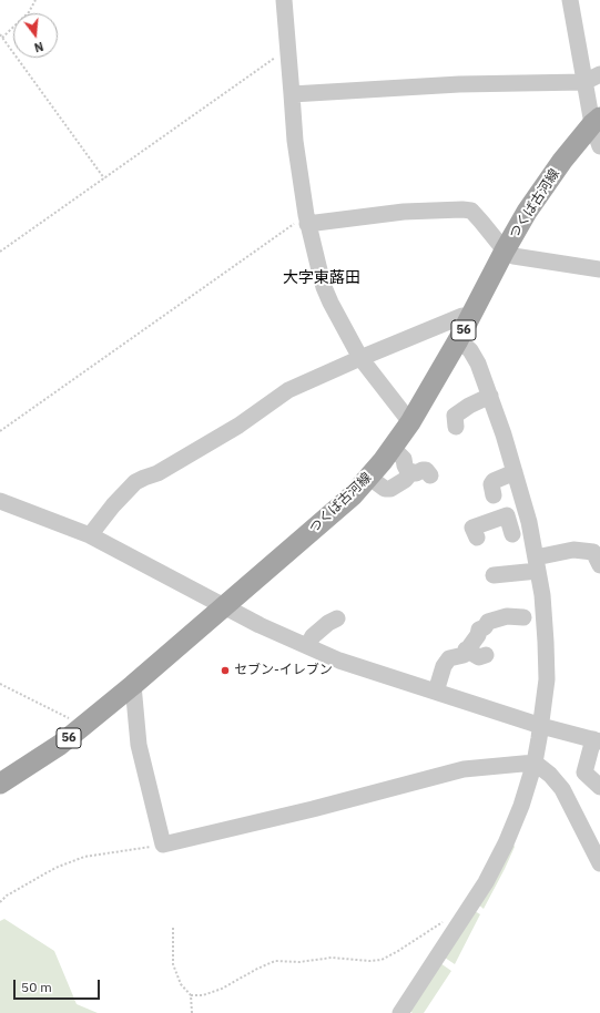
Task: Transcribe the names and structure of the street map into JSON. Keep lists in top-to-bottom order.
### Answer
{
  "streets": {
    "main road": ["つくば古河線", "56"]
  },
  "districts": ["大字東蕗田"],
  "places": ["セブン-イレブン"],
  "scale_bar": "50 m",
  "north": "bottom"
}
